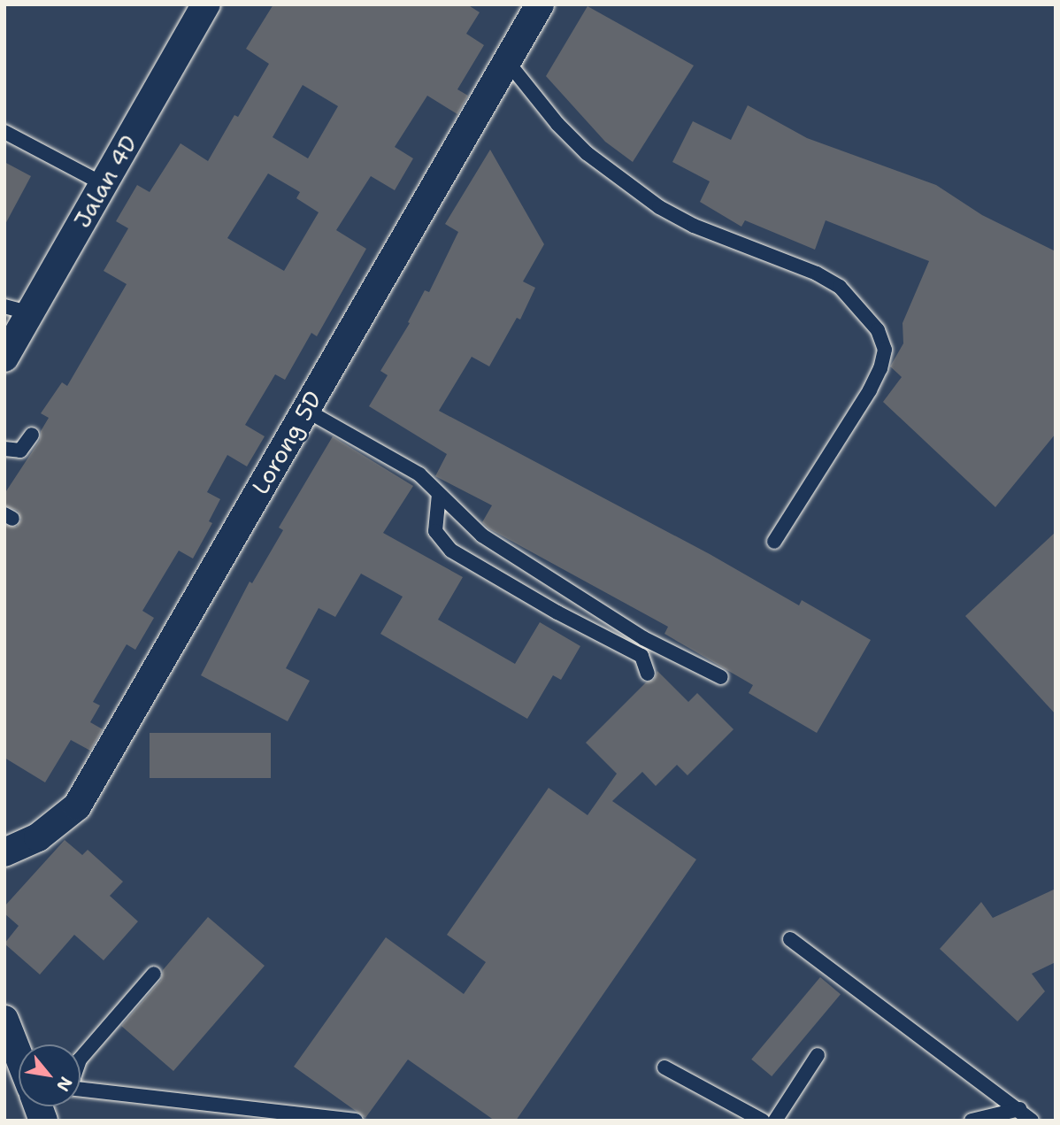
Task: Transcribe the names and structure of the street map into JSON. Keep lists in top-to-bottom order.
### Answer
{
  "streets": {
    "street": ["Jalan 4D", "Lorong 5D"]
  },
  "north": "bottom right"
}
